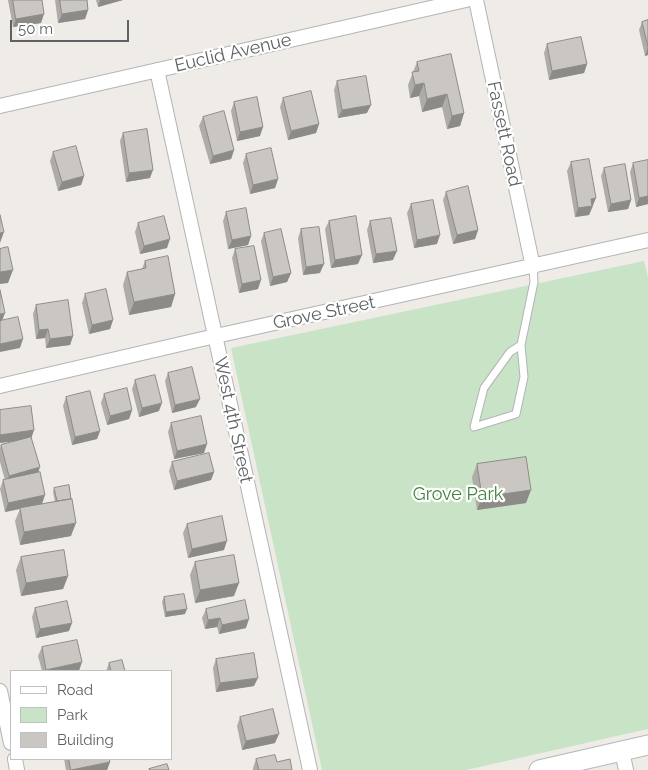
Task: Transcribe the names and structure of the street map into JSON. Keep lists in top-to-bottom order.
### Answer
{
  "streets": {
    "street": [
      "Euclid Avenue",
      "Fassett Road",
      "Grove Street",
      "West 4th Street"
    ]
  },
  "crossings": [
    ["Euclid Avenue", "West 4th Street"],
    ["Fassett Road", "Grove Street"],
    ["Grove Street", "West 4th Street"]
  ],
  "parks": ["Grove Park"],
  "legend": ["Road", "Park", "Building"],
  "scale_bar": "50 m"
}
